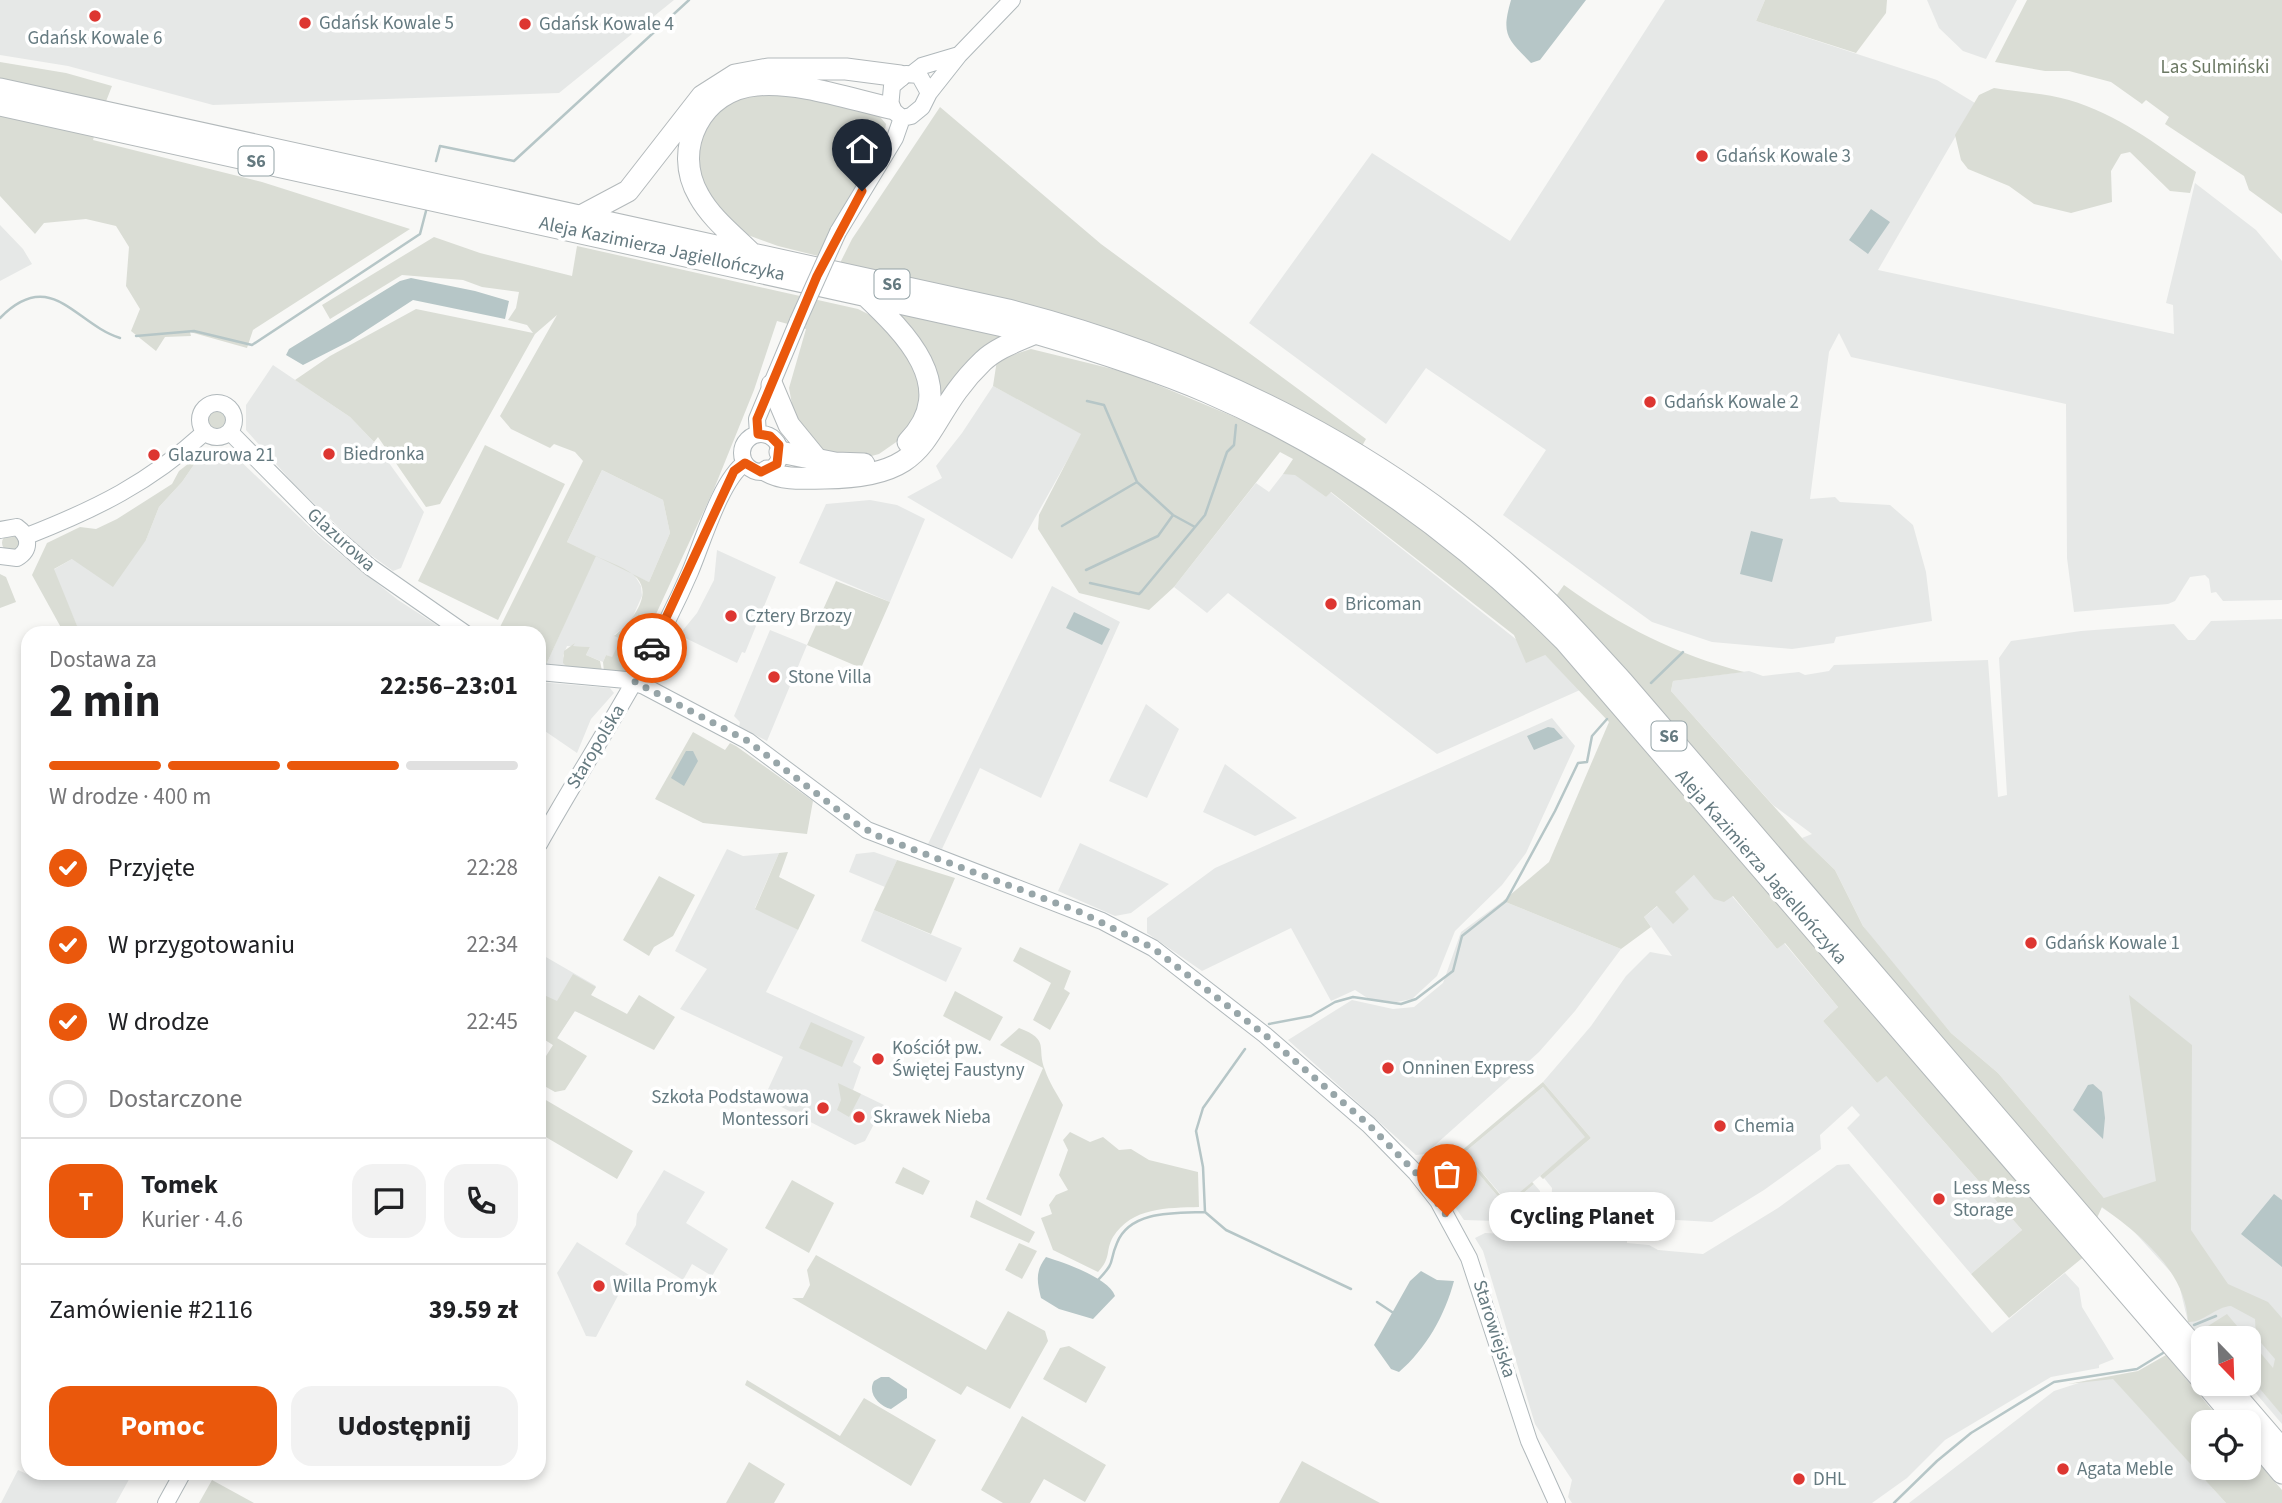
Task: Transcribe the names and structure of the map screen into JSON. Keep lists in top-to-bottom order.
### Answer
{
  "streets": {
    "highway": ["S6", "Aleja Kazimierza Jagiellończyka"],
    "street": ["Glazurowa", "Staropolska", "Starowiejska"]
  },
  "crossings": [
    ["Staropolska", "Starowiejska"]
  ],
  "parks": ["Las Sulmiński"],
  "places": [
    "Gdańsk Kowale 6",
    "Gdańsk Kowale 5",
    "Gdańsk Kowale 4",
    "Gdańsk Kowale 3",
    "Gdańsk Kowale 2",
    "Biedronka",
    "Glazurowa 21",
    "Bricoman",
    "Cztery Brzozy",
    "Stone Villa",
    "Gdańsk Kowale 1",
    "Kościół pw. Świętej Faustyny",
    "Onninen Express",
    "Szkoła Podstawowa Montessori",
    "Skrawek Nieba",
    "Chemia",
    "Less Mess Storage",
    "Cycling Planet",
    "Willa Promyk",
    "Agata Meble",
    "DHL"
  ],
  "north": "bottom right",
  "page": {
    "heading": ["2 min", "Dostawa za", "22:56–23:01"],
    "panel": [
      "Tomek",
      "Kurier · 4.6",
      "Zamówienie #2116",
      "39.59 zł"
    ],
    "bar": "W drodze · 400 m",
    "list": [
      ["Przyjęte", "22:28"],
      ["W przygotowaniu", "22:34"],
      ["W drodze", "22:45"],
      "Dostarczone"
    ],
    "round": "T",
    "bubble": "Cycling Planet",
    "buttons": ["Pomoc", "Udostępnij"]
  }
}
